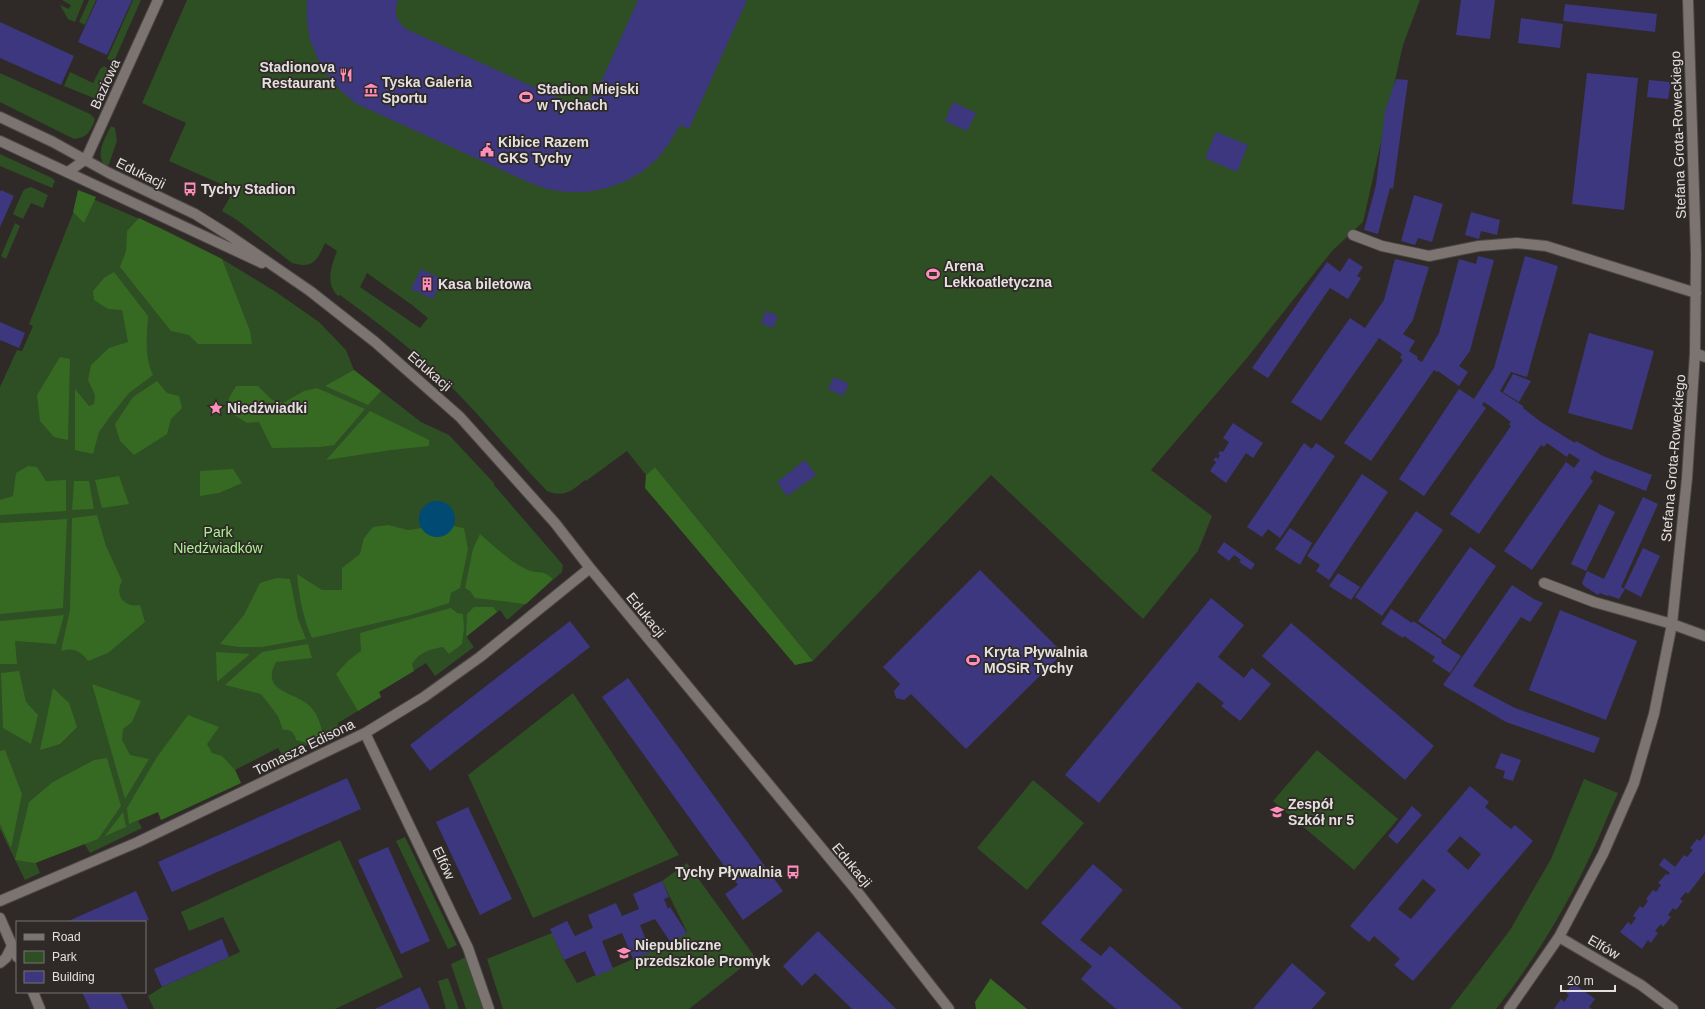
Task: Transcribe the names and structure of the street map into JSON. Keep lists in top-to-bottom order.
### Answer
{
  "streets": {
    "street": [
      "Baziowa",
      "Stefana Grota-Roweckiego",
      "Edukacji",
      "Tomasza Edisona",
      "Elfów"
    ]
  },
  "crossings": [
    ["Baziowa", "Edukacji"],
    ["Stefana Grota-Roweckiego", "Elfów"],
    ["Edukacji", "Tomasza Edisona"],
    ["Tomasza Edisona", "Elfów"]
  ],
  "parks": ["Park Niedźwiadków"],
  "places": {
    "restaurant": ["Stadionova Restaurant"],
    "museum": ["Tyska Galeria Sportu"],
    "sports": ["Stadion Miejski w Tychach", "Arena Lekkoatletyczna", "Kryta Pływalnia MOSiR Tychy"],
    "public building": ["Kibice Razem GKS Tychy"],
    "bus stop": ["Tychy Stadion", "Tychy Pływalnia"],
    "building": ["Kasa biletowa"],
    "place": ["Niedźwiadki"],
    "school or university": ["Zespół Szkół nr 5", "Niepubliczne przedszkole Promyk"]
  },
  "legend": ["Road", "Park", "Building"],
  "scale_bar": "20 m"
}
